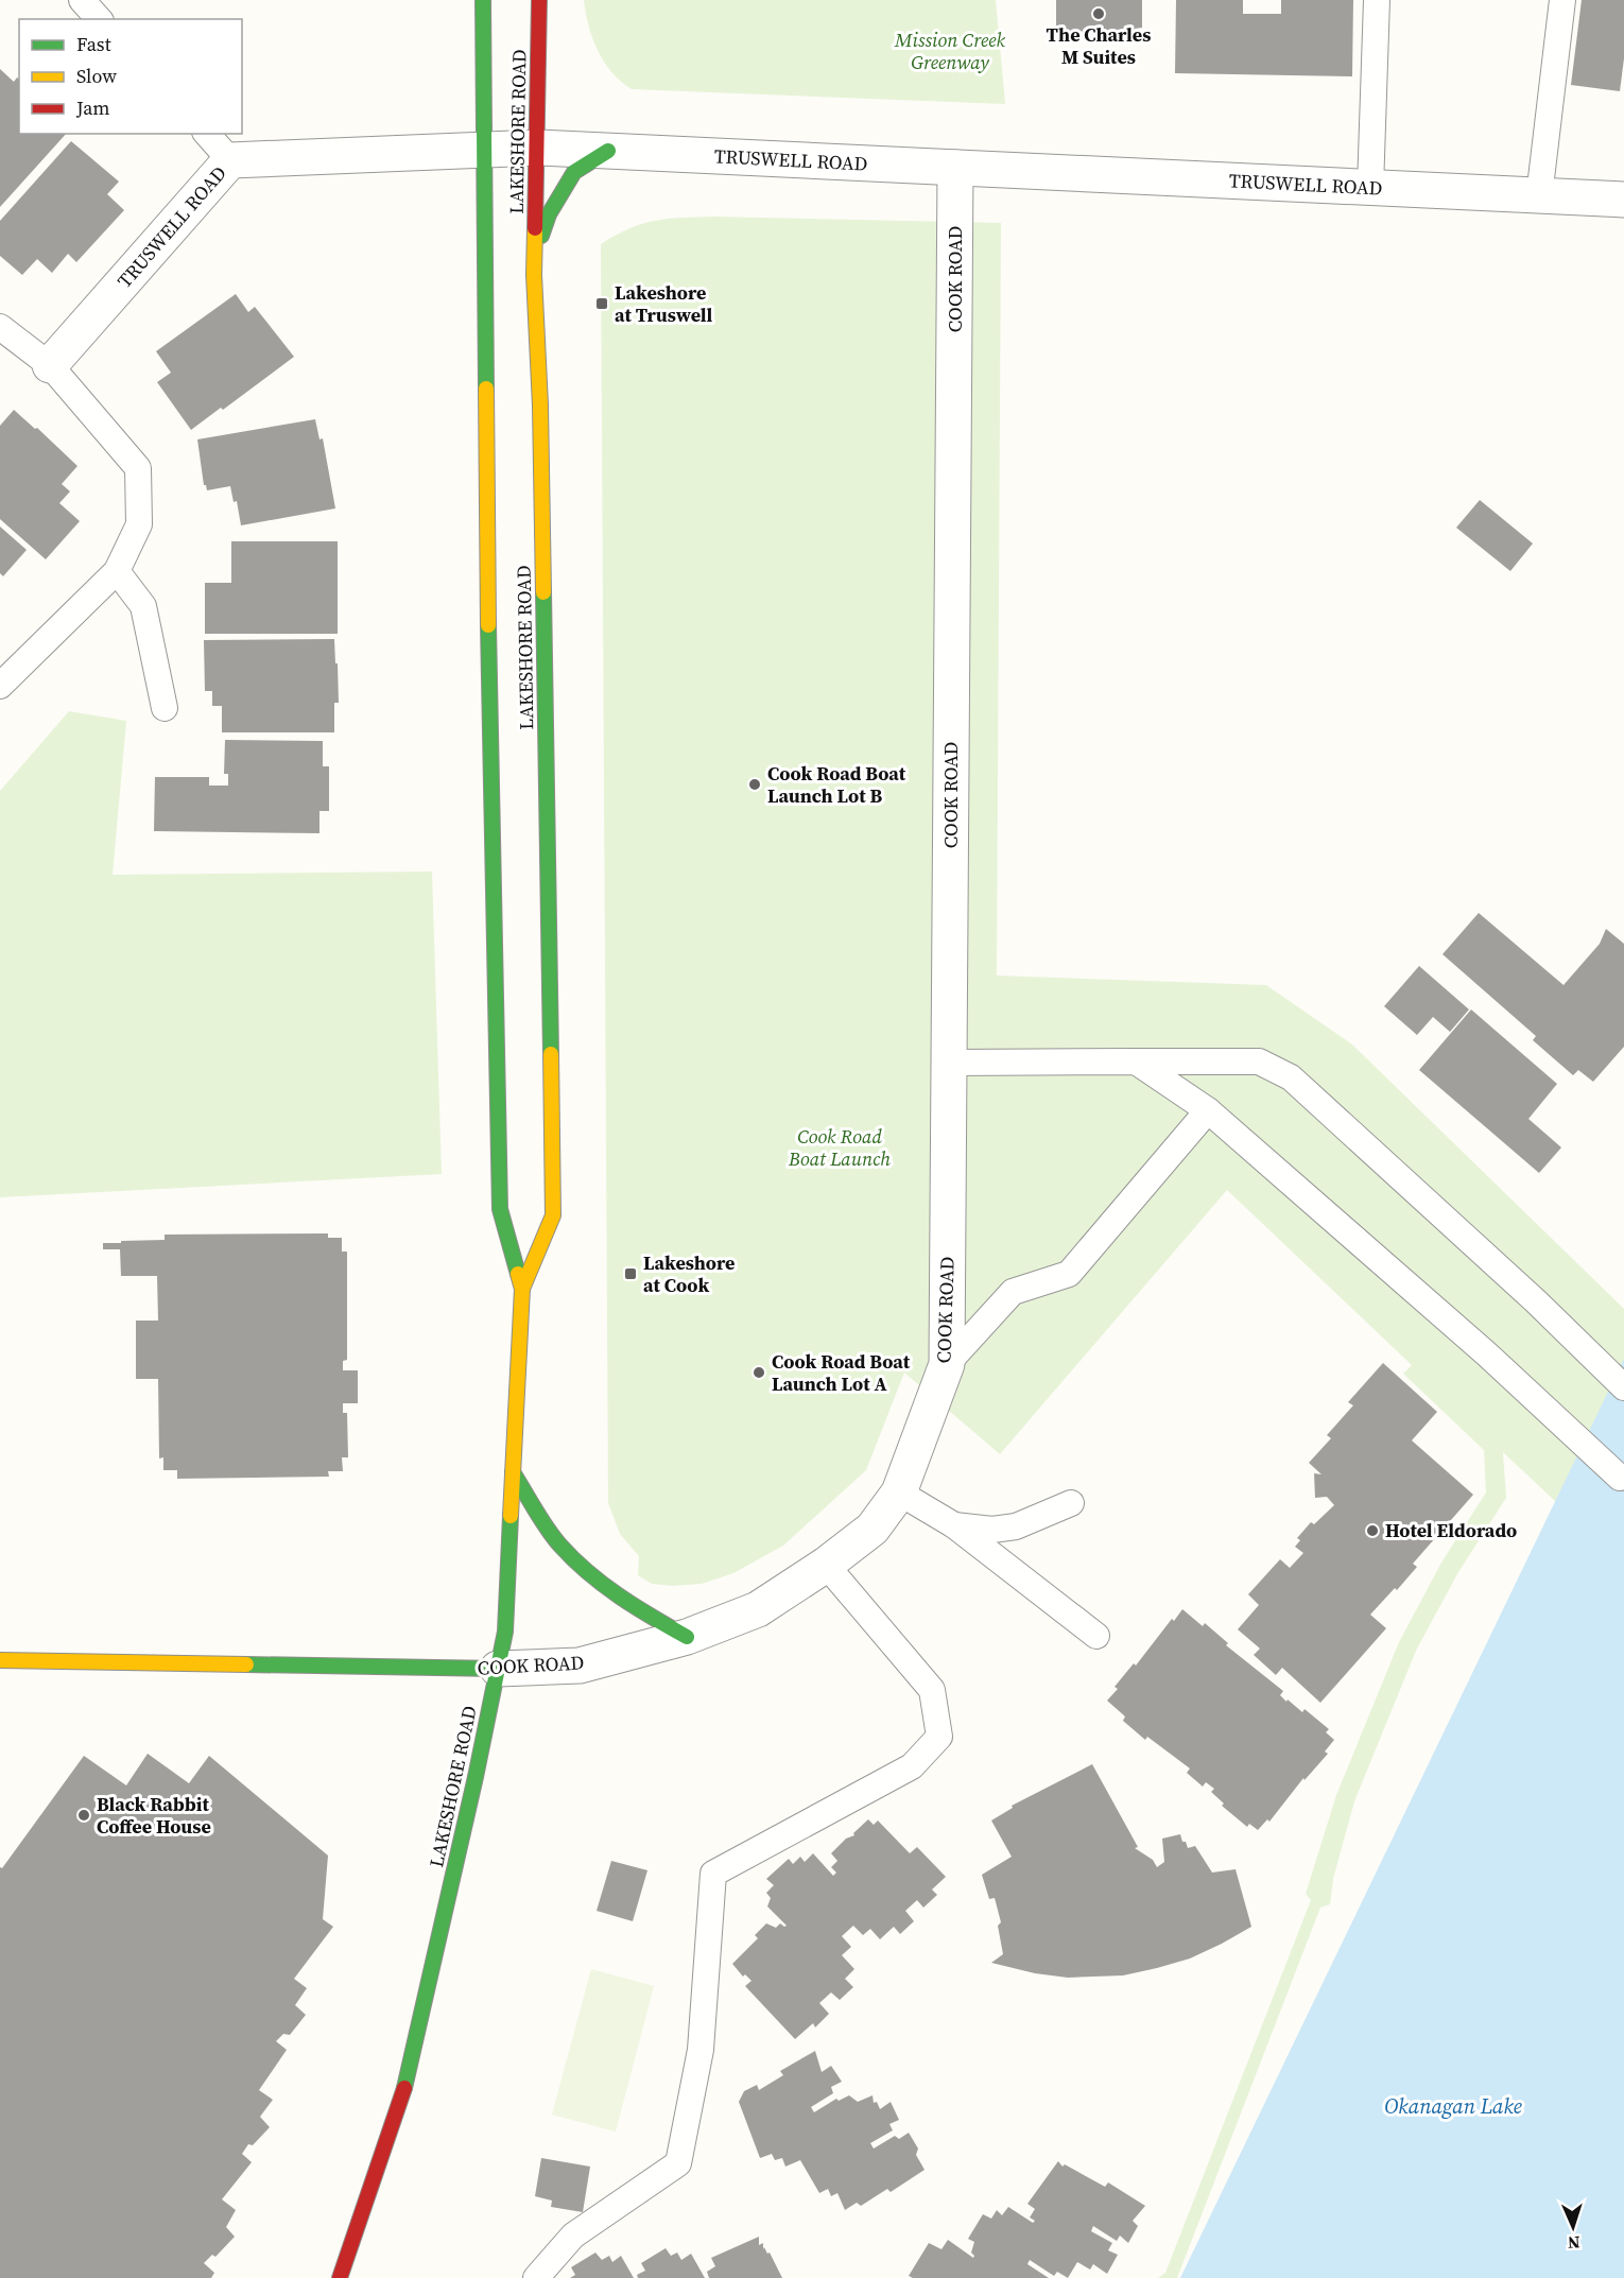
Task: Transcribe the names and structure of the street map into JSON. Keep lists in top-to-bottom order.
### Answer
{
  "streets": {
    "main road": ["LAKESHORE ROAD", "COOK ROAD"],
    "street": ["TRUSWELL ROAD"]
  },
  "crossings": [
    ["LAKESHORE ROAD", "TRUSWELL ROAD"],
    ["LAKESHORE ROAD", "COOK ROAD"],
    ["TRUSWELL ROAD", "COOK ROAD"]
  ],
  "water": ["Okanagan Lake"],
  "parks": ["Mission Creek Greenway", "Cook Road Boat Launch"],
  "places": {
    "other": [
      "The Charles M Suites",
      "Cook Road Boat Launch Lot B",
      "Cook Road Boat Launch Lot A",
      "Hotel Eldorado",
      "Black Rabbit Coffee House"
    ],
    "transit": ["Lakeshore at Truswell", "Lakeshore at Cook"]
  },
  "legend": ["Fast", "Slow", "Jam"],
  "north": "bottom"
}
